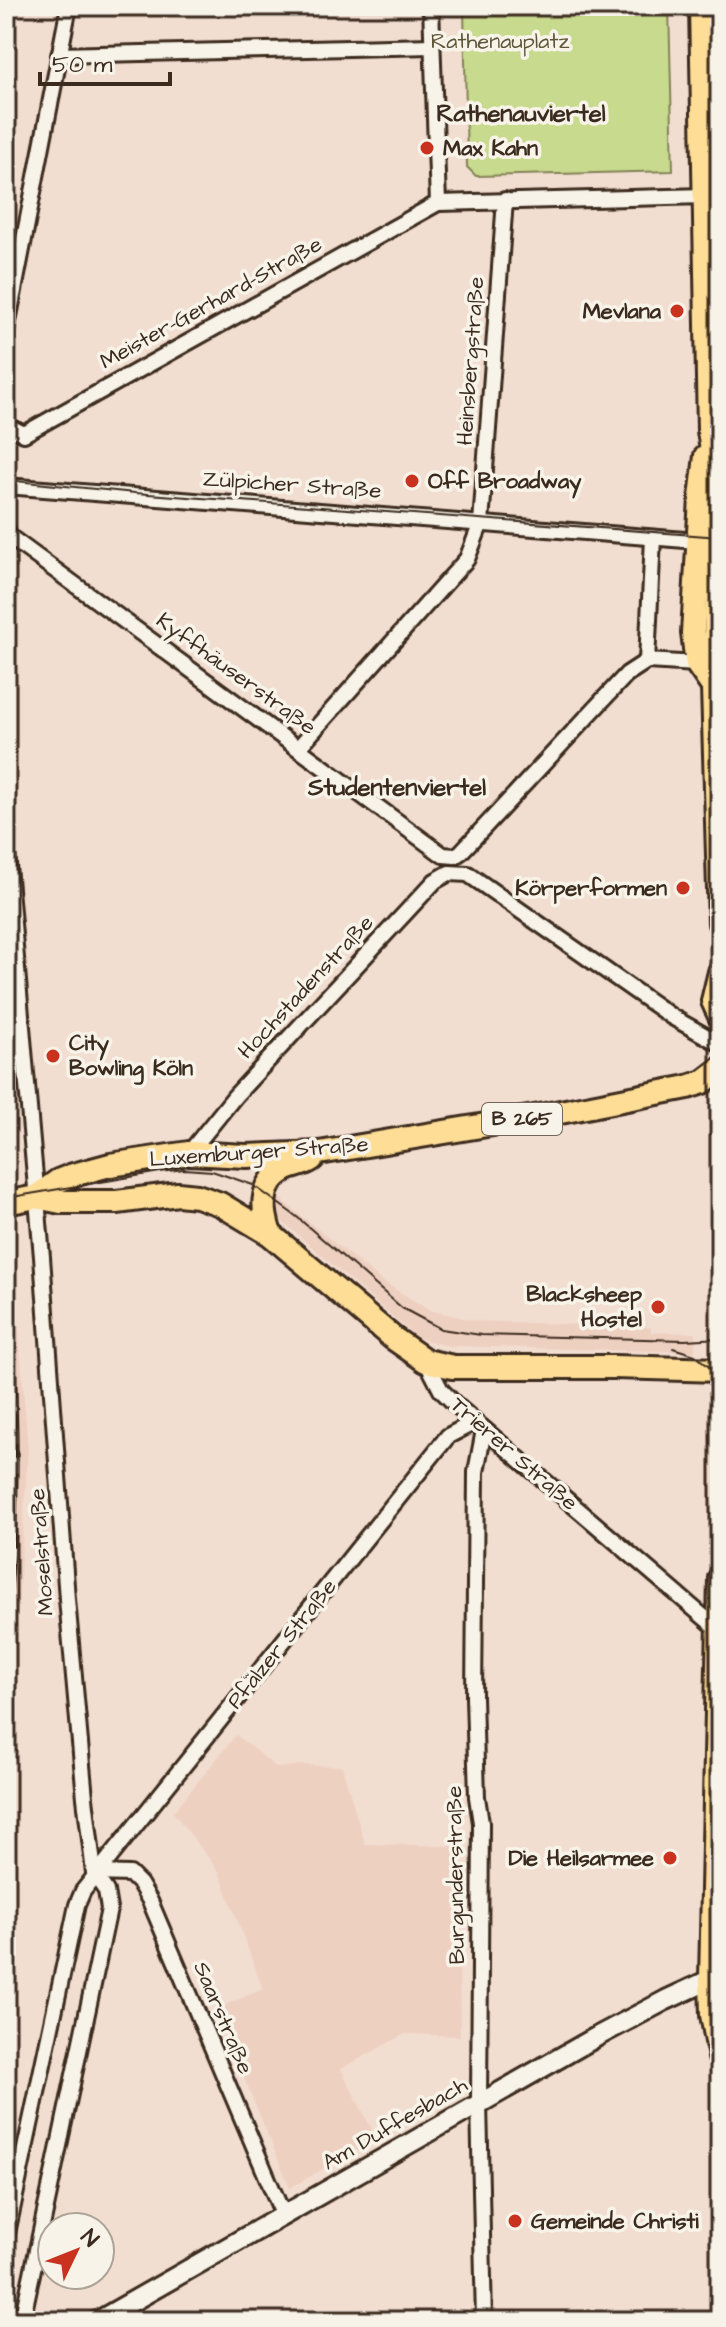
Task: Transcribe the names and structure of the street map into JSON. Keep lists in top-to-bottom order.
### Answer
{
  "streets": {
    "main road": ["B 265", "Luxemburger Straße", "Trierer Straße"],
    "street": [
      "Meister-Gerhard-Straße",
      "Heinsbergstraße",
      "Zülpicher Straße",
      "Kyffhäuserstraße",
      "Hochstadenstraße",
      "Moselstraße",
      "Pfälzer Straße",
      "Burgunderstraße",
      "Saarstraße",
      "Am Duffesbach"
    ]
  },
  "crossings": [
    ["Heinsbergstraße", "Zülpicher Straße"],
    ["Heinsbergstraße", "Kyffhäuserstraße"],
    ["Hochstadenstraße", "Luxemburger Straße"],
    ["B 265", "Trierer Straße"],
    ["Luxemburger Straße", "Trierer Straße"],
    ["Luxemburger Straße", "Moselstraße"],
    ["Trierer Straße", "Pfälzer Straße"],
    ["Trierer Straße", "Burgunderstraße"],
    ["Moselstraße", "Pfälzer Straße"],
    ["Moselstraße", "Saarstraße"],
    ["Pfälzer Straße", "Burgunderstraße"],
    ["Pfälzer Straße", "Saarstraße"],
    ["Burgunderstraße", "Am Duffesbach"],
    ["Saarstraße", "Am Duffesbach"]
  ],
  "districts": ["Rathenauviertel", "Studentenviertel"],
  "parks": ["Rathenauplatz"],
  "places": [
    "Max Kahn",
    "Mevlana",
    "Off Broadway",
    "Körperformen",
    "City Bowling Köln",
    "Blacksheep Hostel",
    "Die Heilsarmee",
    "Gemeinde Christi"
  ],
  "scale_bar": "50 m",
  "north": "top right"
}
